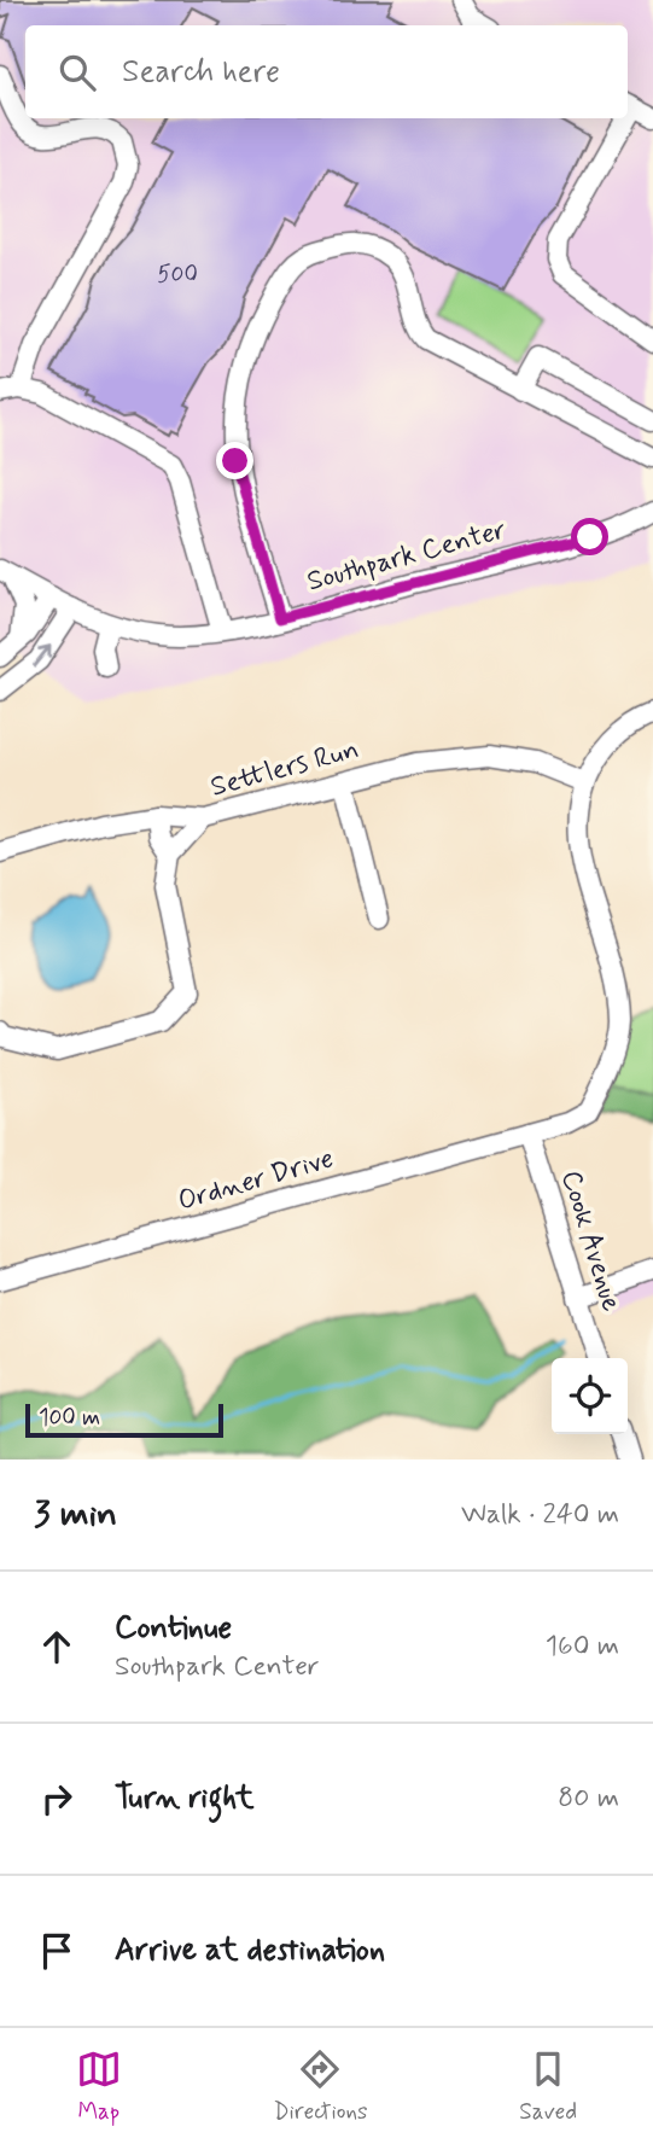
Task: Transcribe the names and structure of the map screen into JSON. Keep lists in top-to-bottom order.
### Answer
{
  "streets": {
    "street": [
      "Southpark Center",
      "Settlers Run",
      "Ordner Drive",
      "Cook Avenue"
    ]
  },
  "crossings": [
    ["Settlers Run", "Ordner Drive"],
    ["Ordner Drive", "Cook Avenue"]
  ],
  "house_numbers": ["500"],
  "scale_bar": "100 m",
  "page": {
    "search": "Search here",
    "scale": "100 m",
    "heading": ["3 min", "Walk · 240 m"],
    "list": [
      ["Continue", "Southpark Center", "160 m"],
      ["Turn right", "80 m"],
      "Arrive at destination"
    ],
    "nav": ["Map", "Directions", "Saved"]
  }
}
